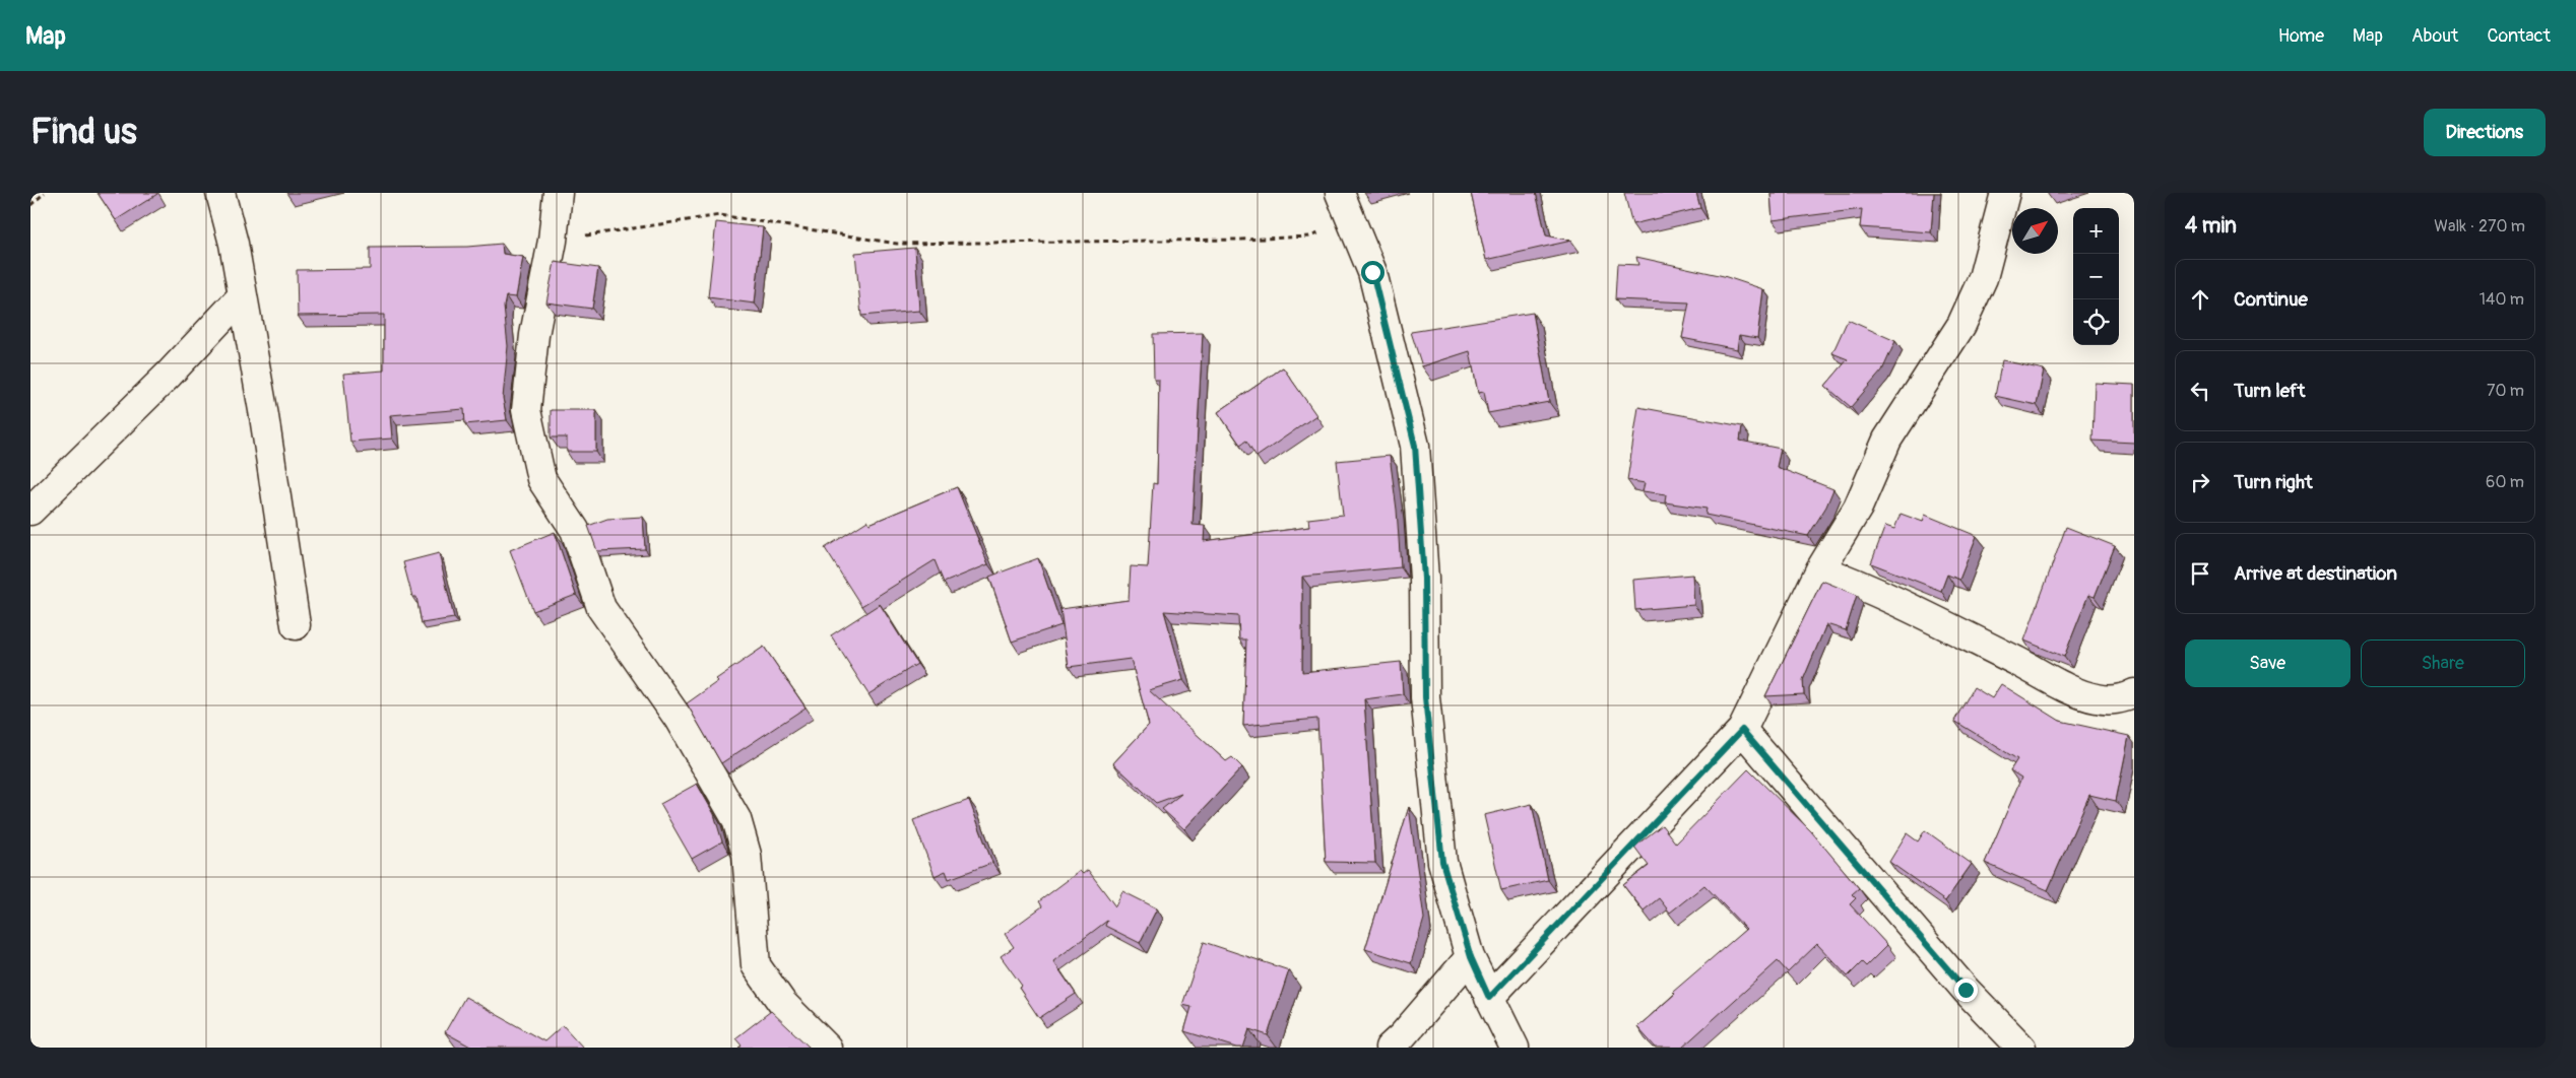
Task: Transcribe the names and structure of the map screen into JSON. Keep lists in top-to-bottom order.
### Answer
{
  "north": "top right",
  "page": {
    "header": "Map",
    "nav": [
      "Home",
      "Map",
      "About",
      "Contact"
    ],
    "buttons": [
      "Directions",
      ["Save", "Share"]
    ],
    "title": "Find us",
    "heading": ["4 min", "Walk · 270 m"],
    "map_buttons": ["+", "−"],
    "list": [
      ["Continue", "140 m"],
      ["Turn left", "70 m"],
      ["Turn right", "60 m"],
      "Arrive at destination"
    ]
  }
}
